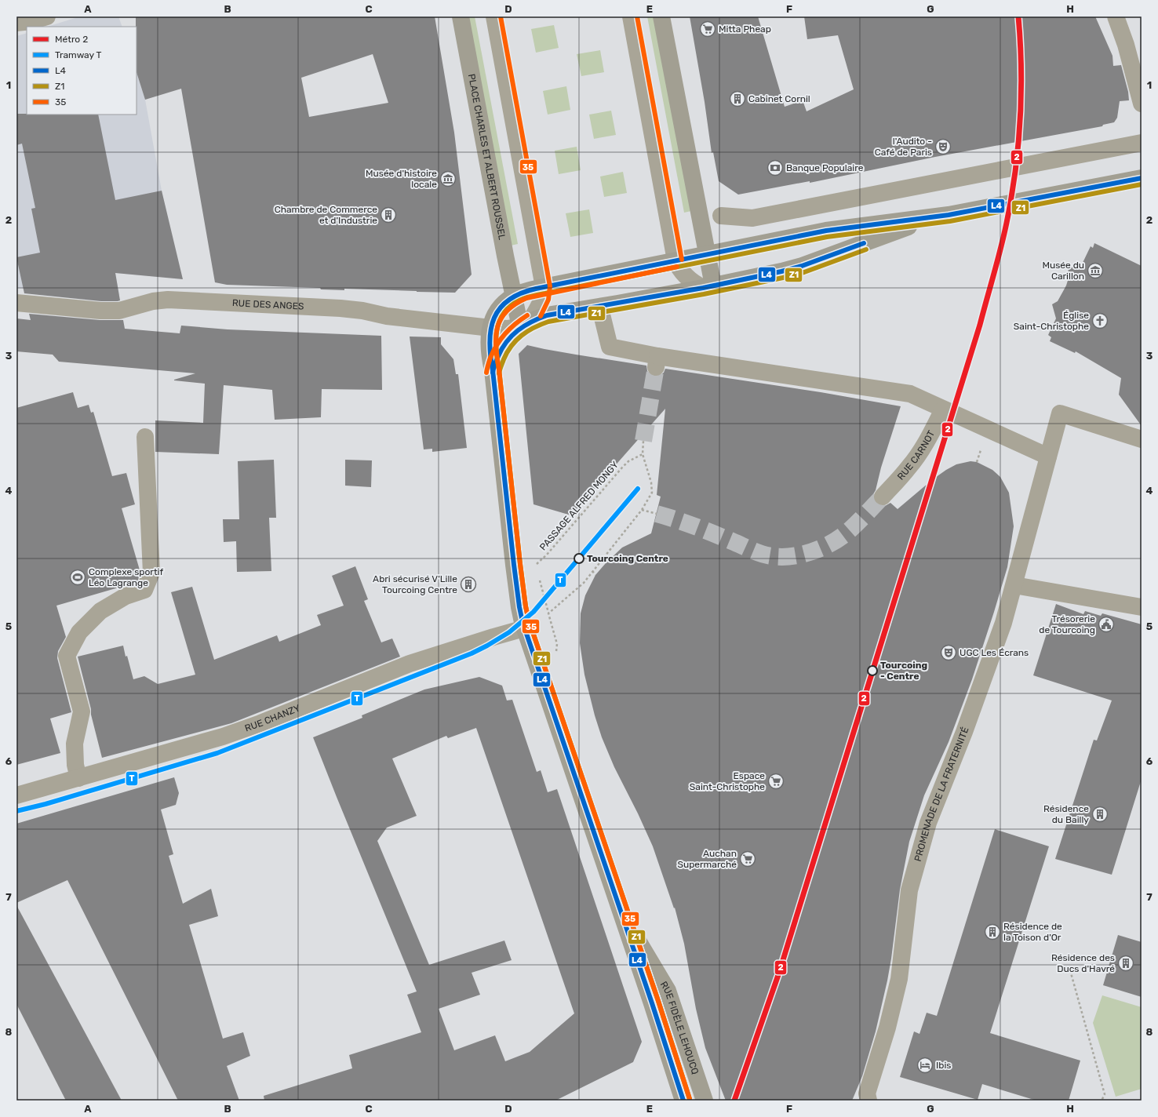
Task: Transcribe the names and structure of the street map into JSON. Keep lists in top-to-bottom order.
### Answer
{
  "streets": {
    "main road": ["PLACE CHARLES ET ALBERT ROUSSEL", "RUE FIDÈLE LEHOUCQ"],
    "street": [
      "RUE DES ANGES",
      "RUE CARNOT",
      "RUE CHANZY",
      "PROMENADE DE LA FRATERNITÉ"
    ],
    "path": ["PASSAGE ALFRED MONGY"]
  },
  "crossings": [
    ["PLACE CHARLES ET ALBERT ROUSSEL", "RUE DES ANGES"],
    ["PLACE CHARLES ET ALBERT ROUSSEL", "RUE FIDÈLE LEHOUCQ"],
    ["RUE DES ANGES", "RUE FIDÈLE LEHOUCQ"],
    ["RUE CHANZY", "RUE FIDÈLE LEHOUCQ"]
  ],
  "places": {
    "supermarket": ["Mitta Pheap", "Espace Saint-Christophe", "Auchan Supermarché"],
    "building": [
      "Cabinet Cornil",
      "Chambre de Commerce et d'Industrie",
      "Abri sécurisé V'Lille Tourcoing Centre",
      "Résidence du Bailly",
      "Résidence de la Toison d'Or",
      "Résidence des Ducs d'Havré"
    ],
    "theatre": ["l'Audito - Café de Paris", "UGC Les Écrans"],
    "bank": ["Banque Populaire"],
    "museum": ["Musée d'histoire locale", "Musée du Carillon"],
    "church": ["Église Saint-Christophe"],
    "other": ["Tourcoing Centre", "Tourcoing - Centre"],
    "sports": ["Complexe sportif Léo Lagrange"],
    "public building": ["Trésorerie de Tourcoing"],
    "hotel": ["Ibis"]
  },
  "lines": [
    "metro line 2",
    "transit line 35",
    "transit line L4",
    "transit line Z1",
    "tram line T"
  ],
  "legend": [
    "Métro 2",
    "Tramway T",
    "L4",
    "Z1",
    "35"
  ],
  "grid": {
    "columns": [
      "A",
      "B",
      "C",
      "D",
      "E",
      "F",
      "G",
      "H"
    ],
    "rows": [
      "1",
      "2",
      "3",
      "4",
      "5",
      "6",
      "7",
      "8"
    ]
  }
}
